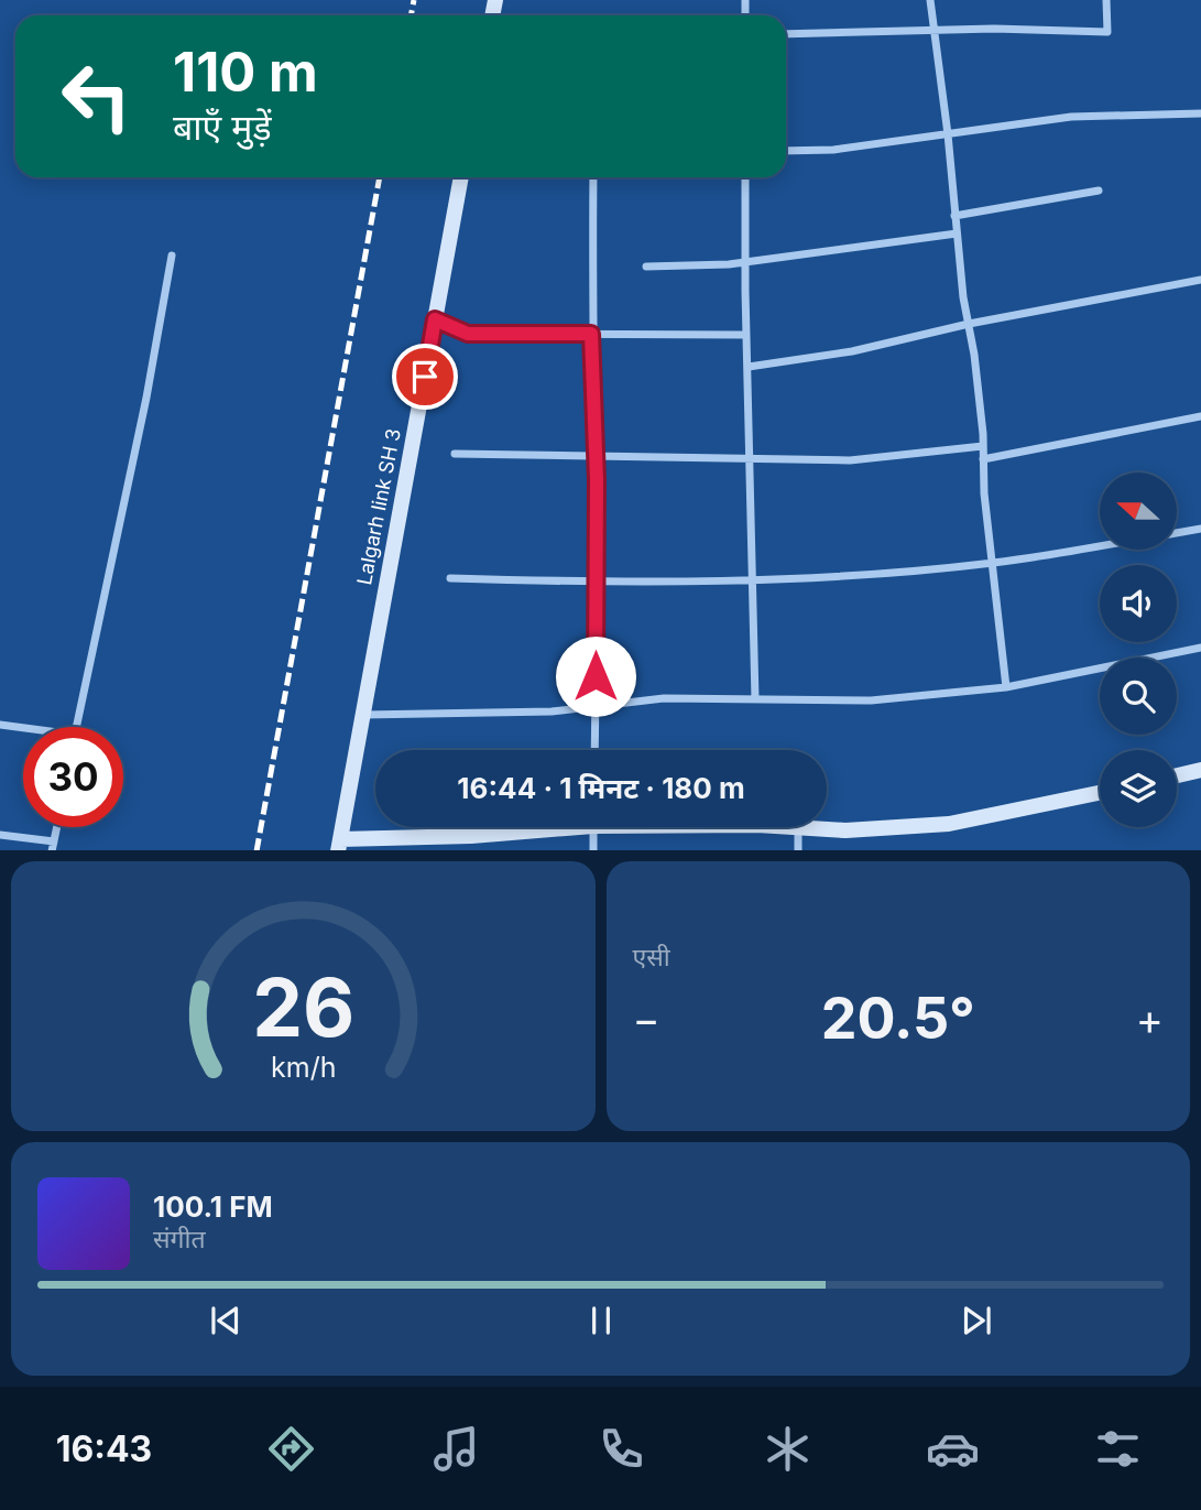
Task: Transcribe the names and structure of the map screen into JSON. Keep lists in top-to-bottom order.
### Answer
{
  "streets": {
    "street": ["Lalgarh link SH 3"]
  },
  "north": "left",
  "page": {
    "turn": ["110 m", "बाएँ मुड़ें"],
    "limit": "30",
    "trip": "16:44 · 1 मिनट · 180 m",
    "tile": "एसी",
    "heat": ["−", "20.5°", "+"],
    "song": ["100.1 FM", "संगीत"],
    "tabs": "16:43",
    "gauge": ["26", "km/h"]
  }
}
